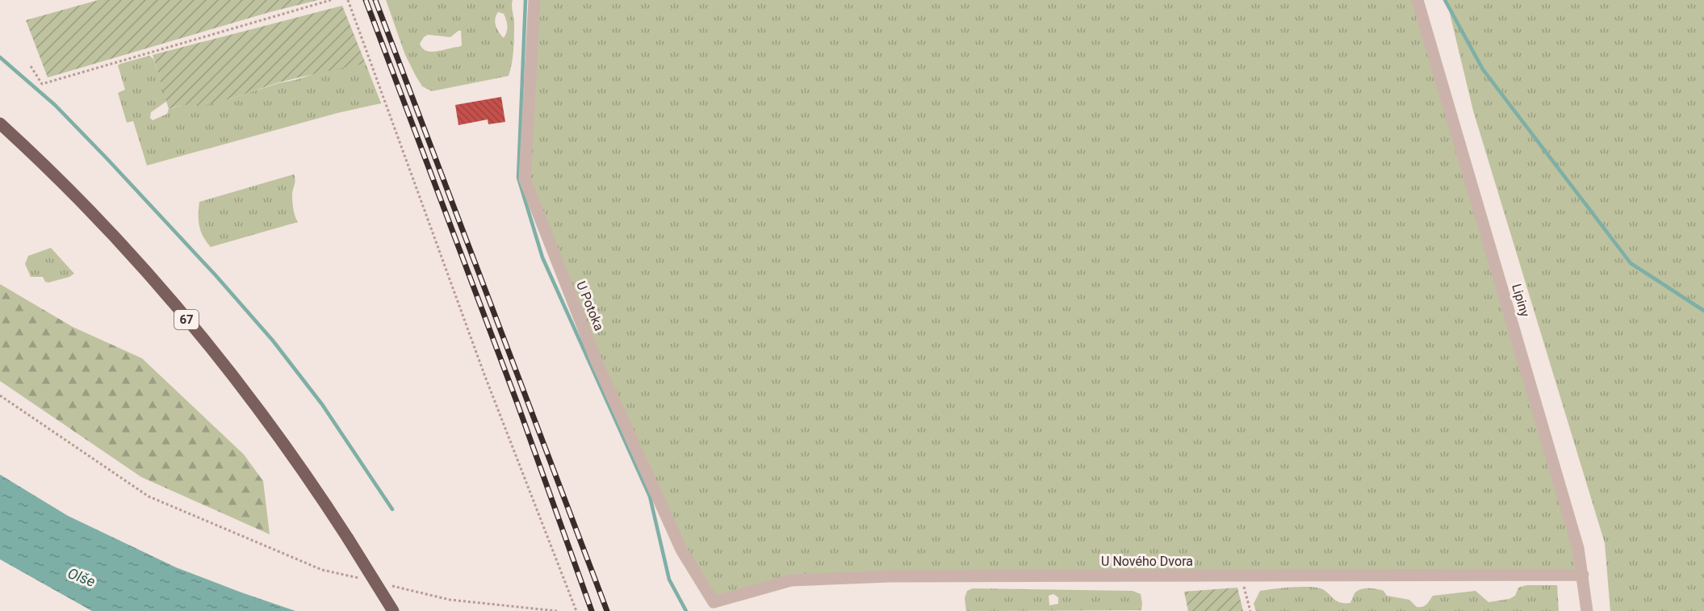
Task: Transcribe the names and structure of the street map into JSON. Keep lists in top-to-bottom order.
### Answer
{
  "streets": {
    "main road": ["67"],
    "street": ["Lipiny", "U Potoka", "U Nového Dvora"]
  },
  "crossings": [
    ["Lipiny", "U Nového Dvora"],
    ["U Potoka", "U Nového Dvora"]
  ],
  "water": ["Olše"]
}
